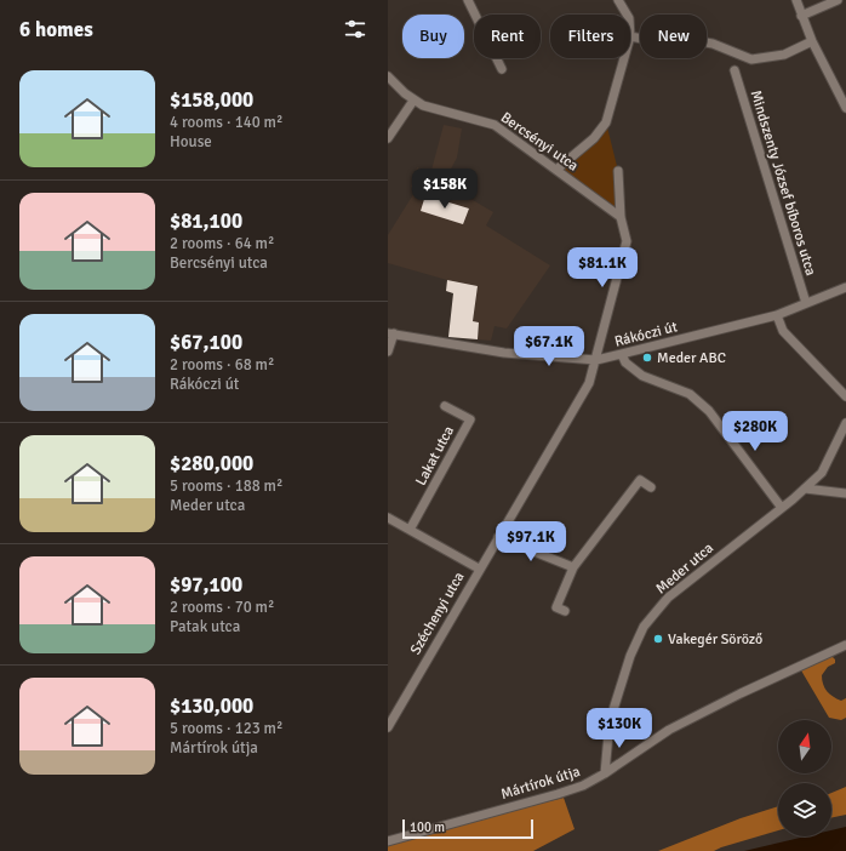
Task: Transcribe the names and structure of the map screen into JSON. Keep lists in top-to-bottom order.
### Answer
{
  "streets": {
    "street": [
      "Bercsényi utca",
      "Mindszenty József bíboros utca",
      "Rákóczi út",
      "Lakat utca",
      "Meder utca",
      "Széchenyi utca",
      "Mártírok útja"
    ]
  },
  "crossings": [
    ["Mindszenty József bíboros utca", "Rákóczi út"],
    ["Rákóczi út", "Széchenyi utca"],
    ["Meder utca", "Mártírok útja"]
  ],
  "places": ["Meder ABC", "Vakegér Söröző"],
  "scale_bar": "100 m",
  "north": "top",
  "page": {
    "heading": "6 homes",
    "chip": [
      "Buy",
      "Rent",
      "Filters",
      "New"
    ],
    "list": [
      {
        "name": "$158,000",
        "note": "4 rooms · 140 m² · House"
      },
      {
        "name": "$81,100",
        "note": "2 rooms · 64 m² · Bercsényi utca"
      },
      {
        "name": "$67,100",
        "note": "2 rooms · 68 m² · Rákóczi út"
      },
      {
        "name": "$280,000",
        "note": "5 rooms · 188 m² · Meder utca"
      },
      {
        "name": "$97,100",
        "note": "2 rooms · 70 m² · Patak utca"
      },
      {
        "name": "$130,000",
        "note": "5 rooms · 123 m² · Mártírok útja"
      }
    ],
    "price": [
      "$158K",
      "$81.1K",
      "$67.1K",
      "$280K",
      "$97.1K",
      "$130K"
    ],
    "scale": "100 m"
  }
}
